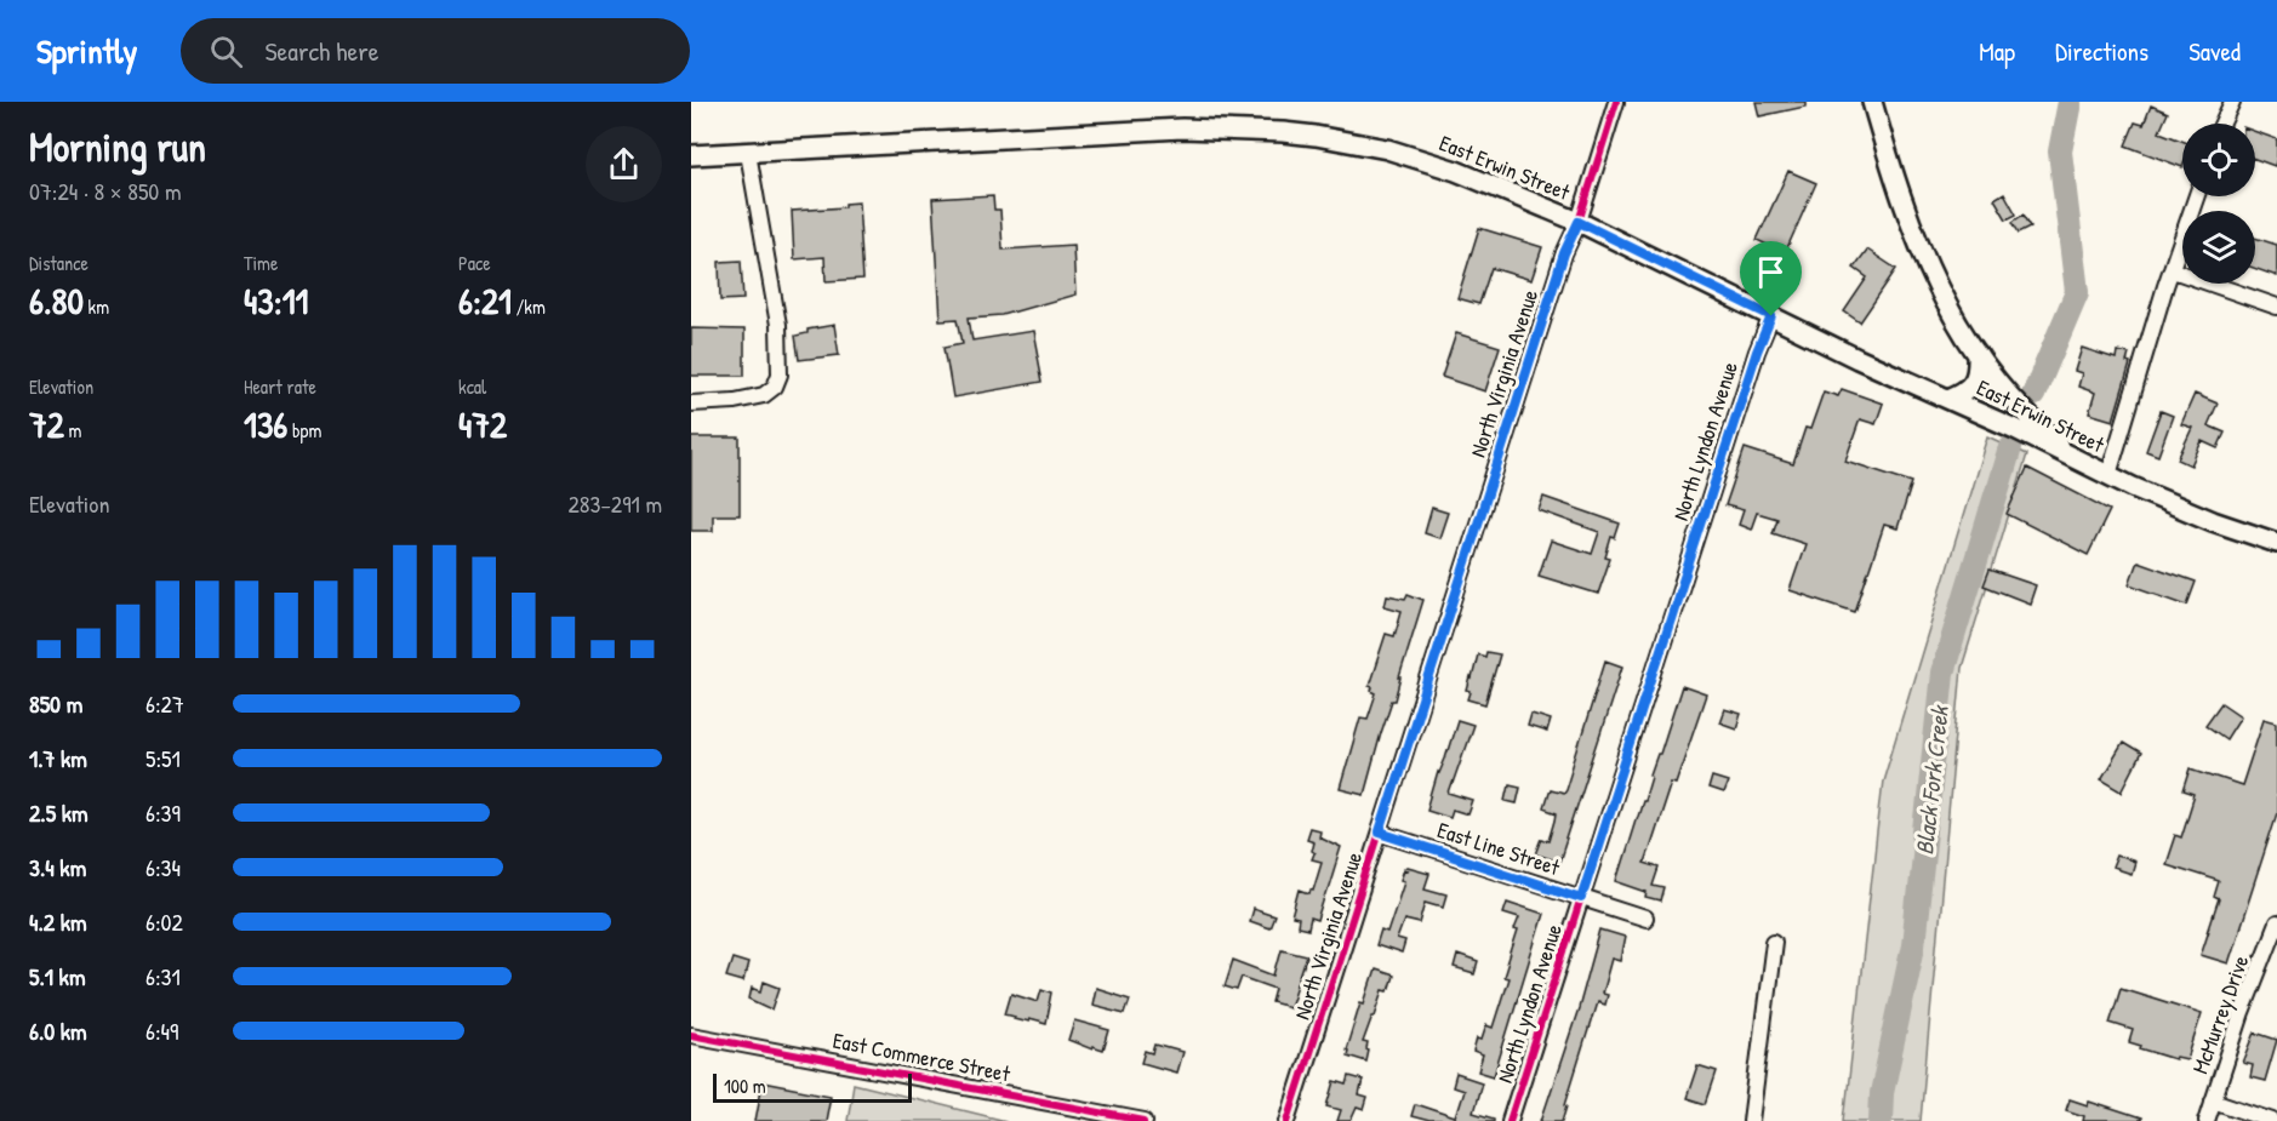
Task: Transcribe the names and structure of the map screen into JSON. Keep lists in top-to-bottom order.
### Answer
{
  "streets": {
    "main road": ["East Erwin Street"],
    "street": [
      "North Virginia Avenue",
      "North Lyndon Avenue",
      "East Line Street",
      "McMurrey Drive",
      "East Commerce Street"
    ]
  },
  "crossings": [
    ["East Erwin Street", "North Virginia Avenue"],
    ["East Erwin Street", "North Lyndon Avenue"],
    ["North Virginia Avenue", "East Line Street"],
    ["North Lyndon Avenue", "East Line Street"]
  ],
  "water": ["Black Fork Creek"],
  "scale_bar": "100 m",
  "page": {
    "header": "Sprintly",
    "search": "Search here",
    "nav": ["Map", "Directions", "Saved"],
    "heading": ["Morning run", "07:24 · 8 × 850 m"],
    "stats": [
      ["Distance", "6.80 km"],
      ["Time", "43:11"],
      ["Pace", "6:21 /km"],
      ["Elevation", "72 m"],
      ["Heart rate", "136 bpm"],
      ["kcal", "472"]
    ],
    "chart": ["Elevation", "283–291 m"],
    "list": [
      {
        "name": "850 m",
        "note": "6:27"
      },
      {
        "name": "1.7 km",
        "note": "5:51"
      },
      {
        "name": "2.5 km",
        "note": "6:39"
      },
      {
        "name": "3.4 km",
        "note": "6:34"
      },
      {
        "name": "4.2 km",
        "note": "6:02"
      },
      {
        "name": "5.1 km",
        "note": "6:31"
      },
      {
        "name": "6.0 km",
        "note": "6:49"
      }
    ],
    "scale": "100 m"
  }
}
